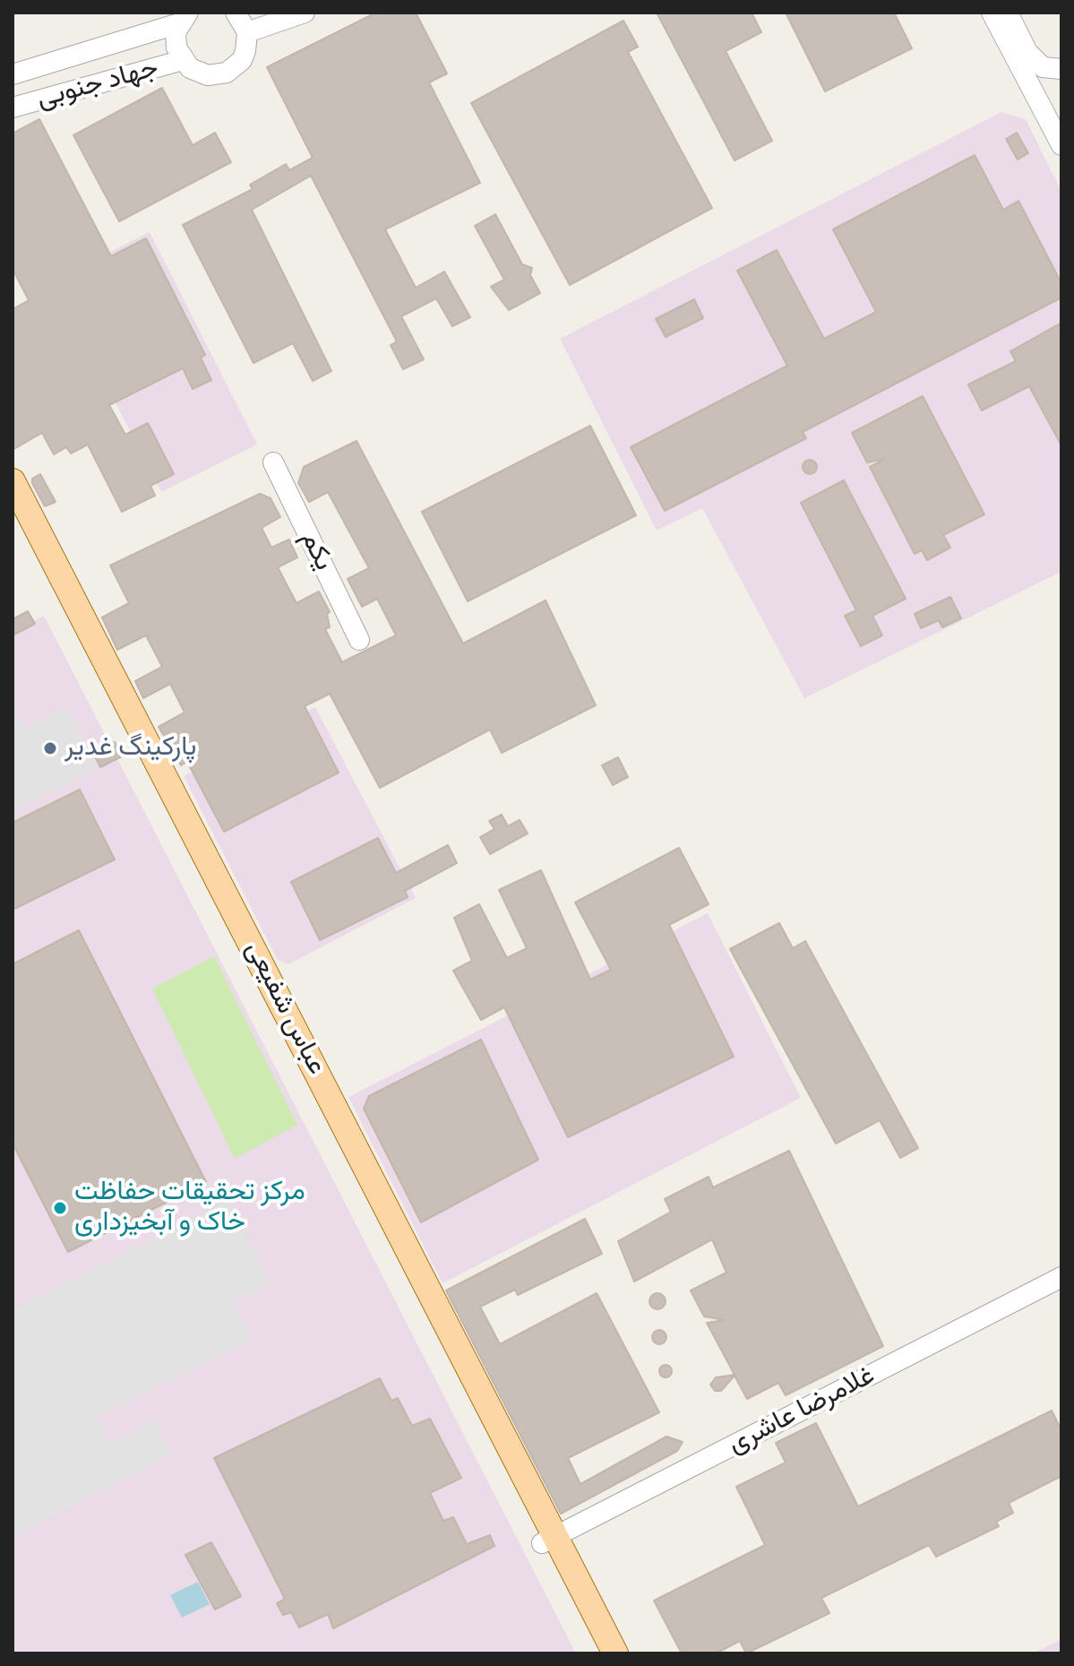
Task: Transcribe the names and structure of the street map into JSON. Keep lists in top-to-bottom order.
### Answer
{
  "streets": {
    "main road": ["عباس شفیعی"],
    "street": ["جهاد جنوبی", "یکم", "غلامرضا عاشری"]
  },
  "crossings": [
    ["عباس شفیعی", "غلامرضا عاشری"]
  ],
  "places": ["پارکینگ غدیر", "مرکز تحقیقات حفاظت خاک و آبخیزداری"]
}
